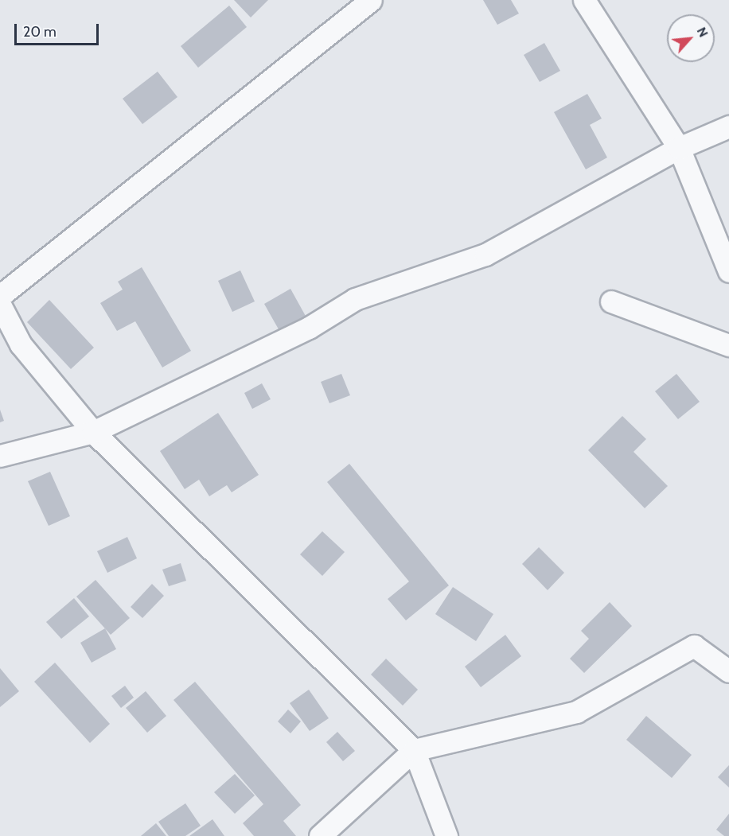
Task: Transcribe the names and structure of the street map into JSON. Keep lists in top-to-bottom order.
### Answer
{
  "scale_bar": "20 m",
  "north": "top right"
}
